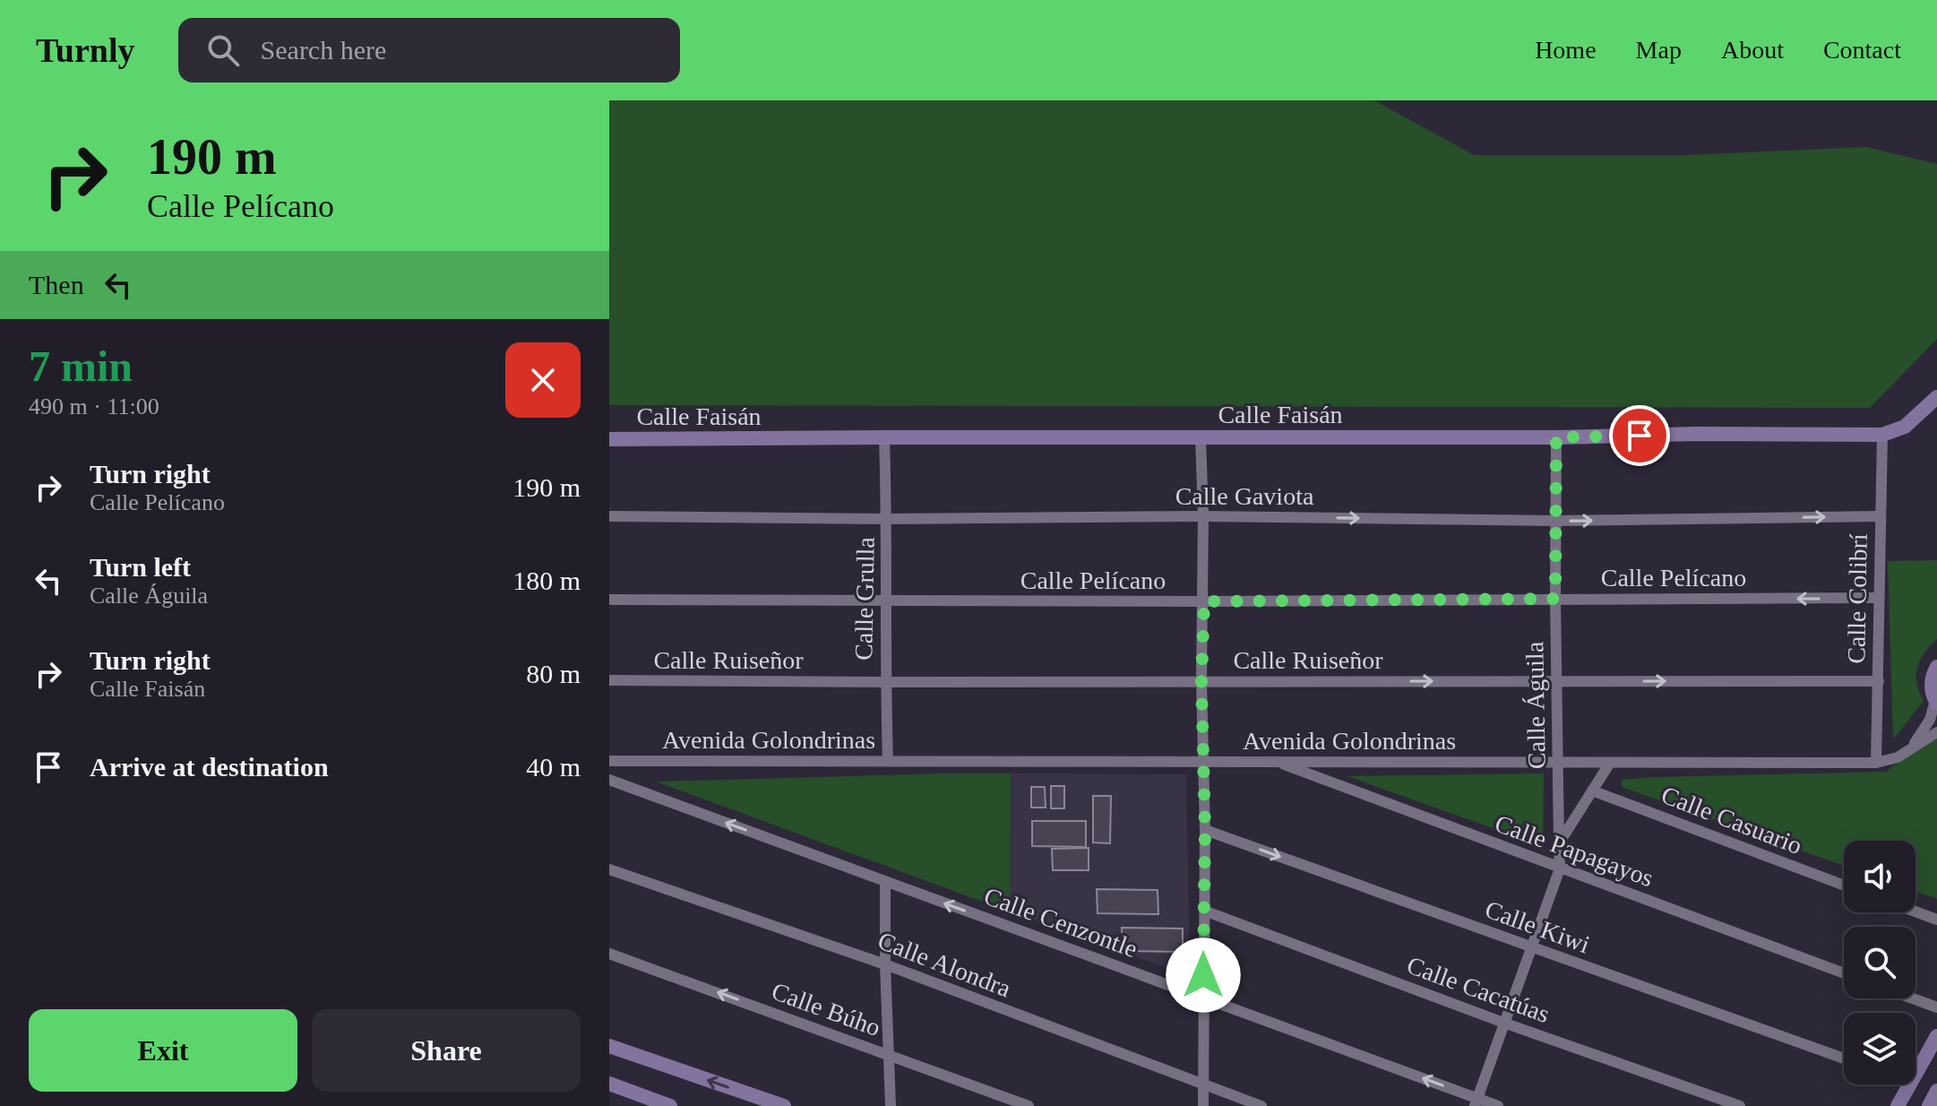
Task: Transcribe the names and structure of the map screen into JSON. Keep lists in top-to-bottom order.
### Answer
{
  "streets": {
    "street": [
      "Calle Faisán",
      "Calle Gaviota",
      "Calle Pelícano",
      "Calle Grulla",
      "Calle Colibrí",
      "Calle Ruiseñor",
      "Calle Águila",
      "Avenida Golondrinas",
      "Calle Casuario",
      "Calle Papagayos",
      "Calle Cenzontle",
      "Calle Kiwi",
      "Calle Alondra",
      "Calle Cacatúas",
      "Calle Búho"
    ]
  },
  "crossings": [
    ["Calle Faisán", "Calle Grulla"],
    ["Calle Faisán", "Calle Colibrí"],
    ["Calle Faisán", "Calle Águila"],
    ["Calle Gaviota", "Calle Grulla"],
    ["Calle Gaviota", "Calle Colibrí"],
    ["Calle Gaviota", "Calle Águila"],
    ["Calle Pelícano", "Calle Grulla"],
    ["Calle Pelícano", "Calle Colibrí"],
    ["Calle Pelícano", "Calle Águila"],
    ["Calle Grulla", "Calle Ruiseñor"],
    ["Calle Grulla", "Avenida Golondrinas"],
    ["Calle Colibrí", "Calle Ruiseñor"],
    ["Calle Colibrí", "Avenida Golondrinas"],
    ["Calle Ruiseñor", "Calle Águila"],
    ["Calle Águila", "Avenida Golondrinas"],
    ["Calle Águila", "Calle Papagayos"],
    ["Calle Águila", "Calle Cenzontle"],
    ["Calle Águila", "Calle Kiwi"],
    ["Calle Águila", "Calle Cacatúas"],
    ["Avenida Golondrinas", "Calle Papagayos"]
  ],
  "one_way": [
    "Calle Gaviota",
    "Calle Ruiseñor",
    "Calle Cenzontle",
    "Calle Kiwi"
  ],
  "page": {
    "header": "Turnly",
    "search": "Search here",
    "nav": [
      "Home",
      "Map",
      "About",
      "Contact"
    ],
    "turn": ["190 m", "Calle Pelícano"],
    "then": "Then",
    "heading": ["7 min", "490 m · 11:00"],
    "list": [
      {
        "name": "Turn right",
        "note": "Calle Pelícano",
        "value": "190 m"
      },
      {
        "name": "Turn left",
        "note": "Calle Águila",
        "value": "180 m"
      },
      {
        "name": "Turn right",
        "note": "Calle Faisán",
        "value": "80 m"
      },
      {
        "name": "Arrive at destination",
        "value": "40 m"
      }
    ],
    "buttons": ["Exit", "Share"]
  }
}
